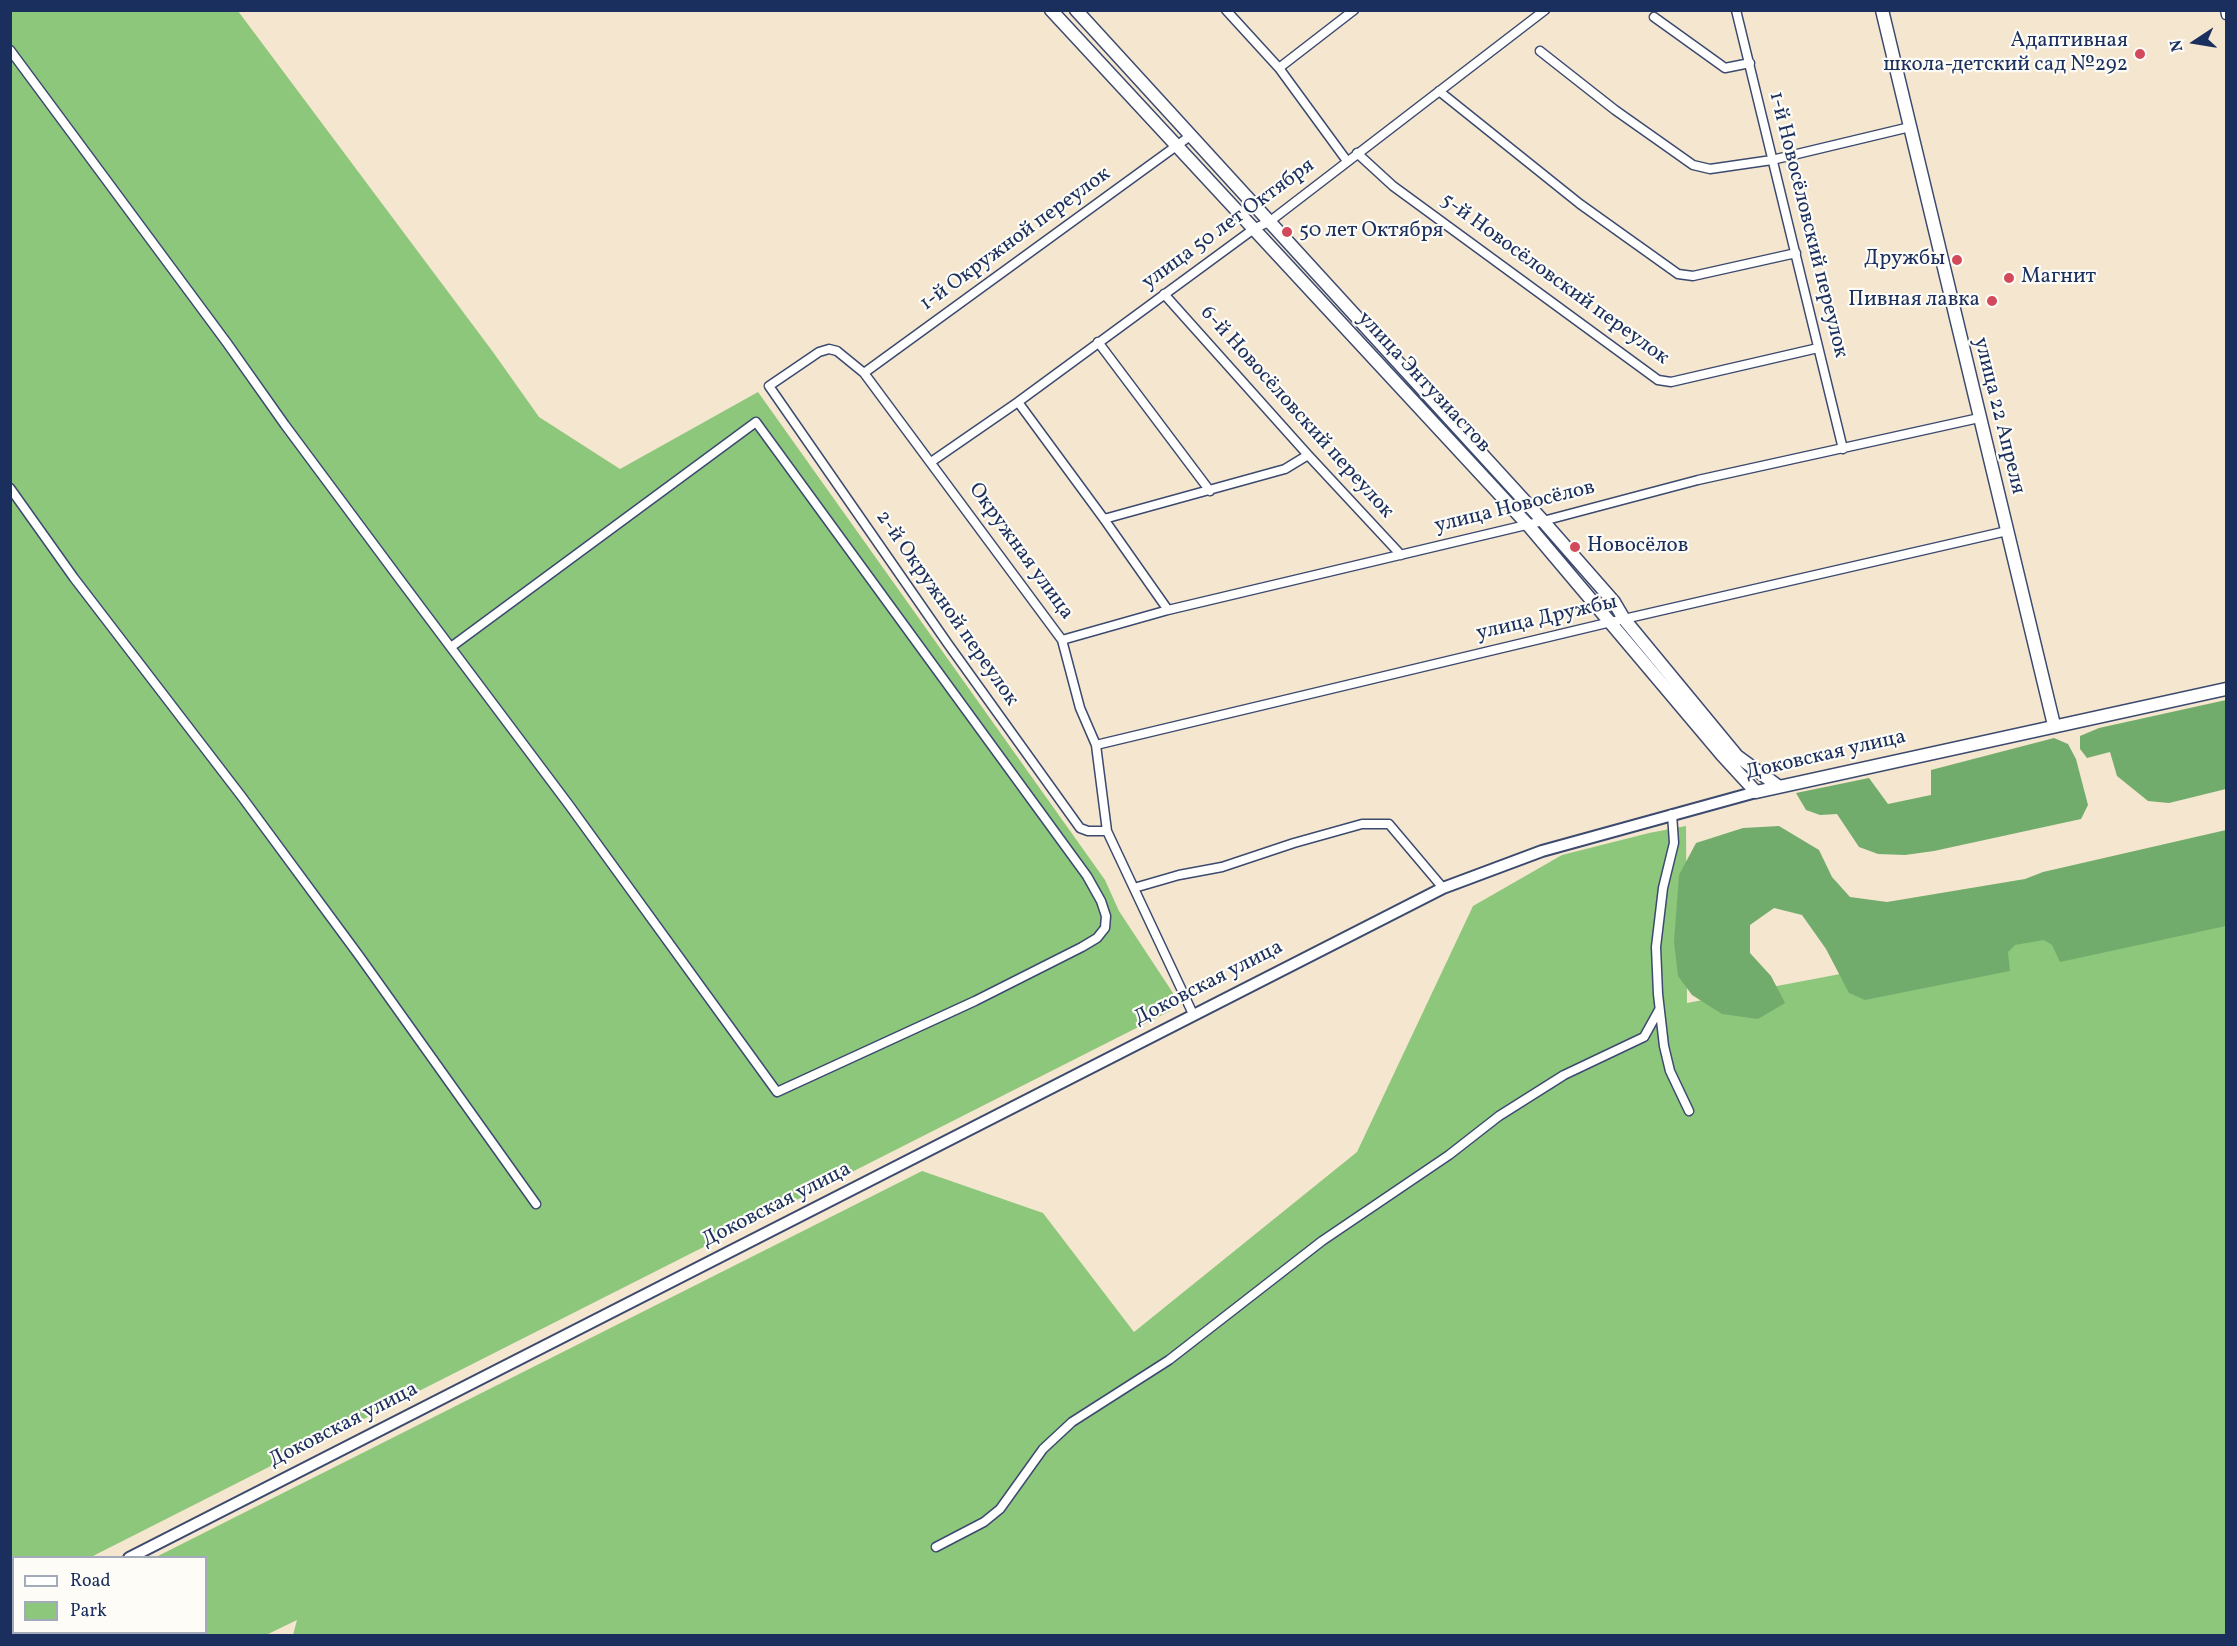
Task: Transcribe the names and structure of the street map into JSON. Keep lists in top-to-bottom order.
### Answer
{
  "streets": {
    "main road": ["улица Энтузиастов", "улица 22 Апреля", "Доковская улица"],
    "street": [
      "улица 50 лет Октября",
      "1-й Новосёловский переулок",
      "1-й Окружной переулок",
      "5-й Новосёловский переулок",
      "6-й Новосёловский переулок",
      "улица Новосёлов",
      "Окружная улица",
      "2-й Окружной переулок",
      "улица Дружбы"
    ]
  },
  "crossings": [
    ["улица 50 лет Октября", "5-й Новосёловский переулок"],
    ["улица 50 лет Октября", "улица Энтузиастов"],
    ["улица 50 лет Октября", "6-й Новосёловский переулок"],
    ["улица 50 лет Октября", "Окружная улица"],
    ["1-й Новосёловский переулок", "5-й Новосёловский переулок"],
    ["1-й Новосёловский переулок", "улица Новосёлов"],
    ["1-й Окружной переулок", "улица Энтузиастов"],
    ["1-й Окружной переулок", "Окружная улица"],
    ["улица Энтузиастов", "улица Новосёлов"],
    ["улица Энтузиастов", "улица Дружбы"],
    ["улица Энтузиастов", "Доковская улица"],
    ["6-й Новосёловский переулок", "улица Новосёлов"],
    ["улица 22 Апреля", "улица Новосёлов"],
    ["улица 22 Апреля", "улица Дружбы"],
    ["улица 22 Апреля", "Доковская улица"],
    ["улица Новосёлов", "Окружная улица"],
    ["Окружная улица", "2-й Окружной переулок"],
    ["Окружная улица", "улица Дружбы"],
    ["Окружная улица", "Доковская улица"]
  ],
  "places": [
    "Адаптивная школа-детский сад №292",
    "50 лет Октября",
    "Дружбы",
    "Магнит",
    "Пивная лавка",
    "Новосёлов"
  ],
  "legend": ["Road", "Park"],
  "north": "left"
}
